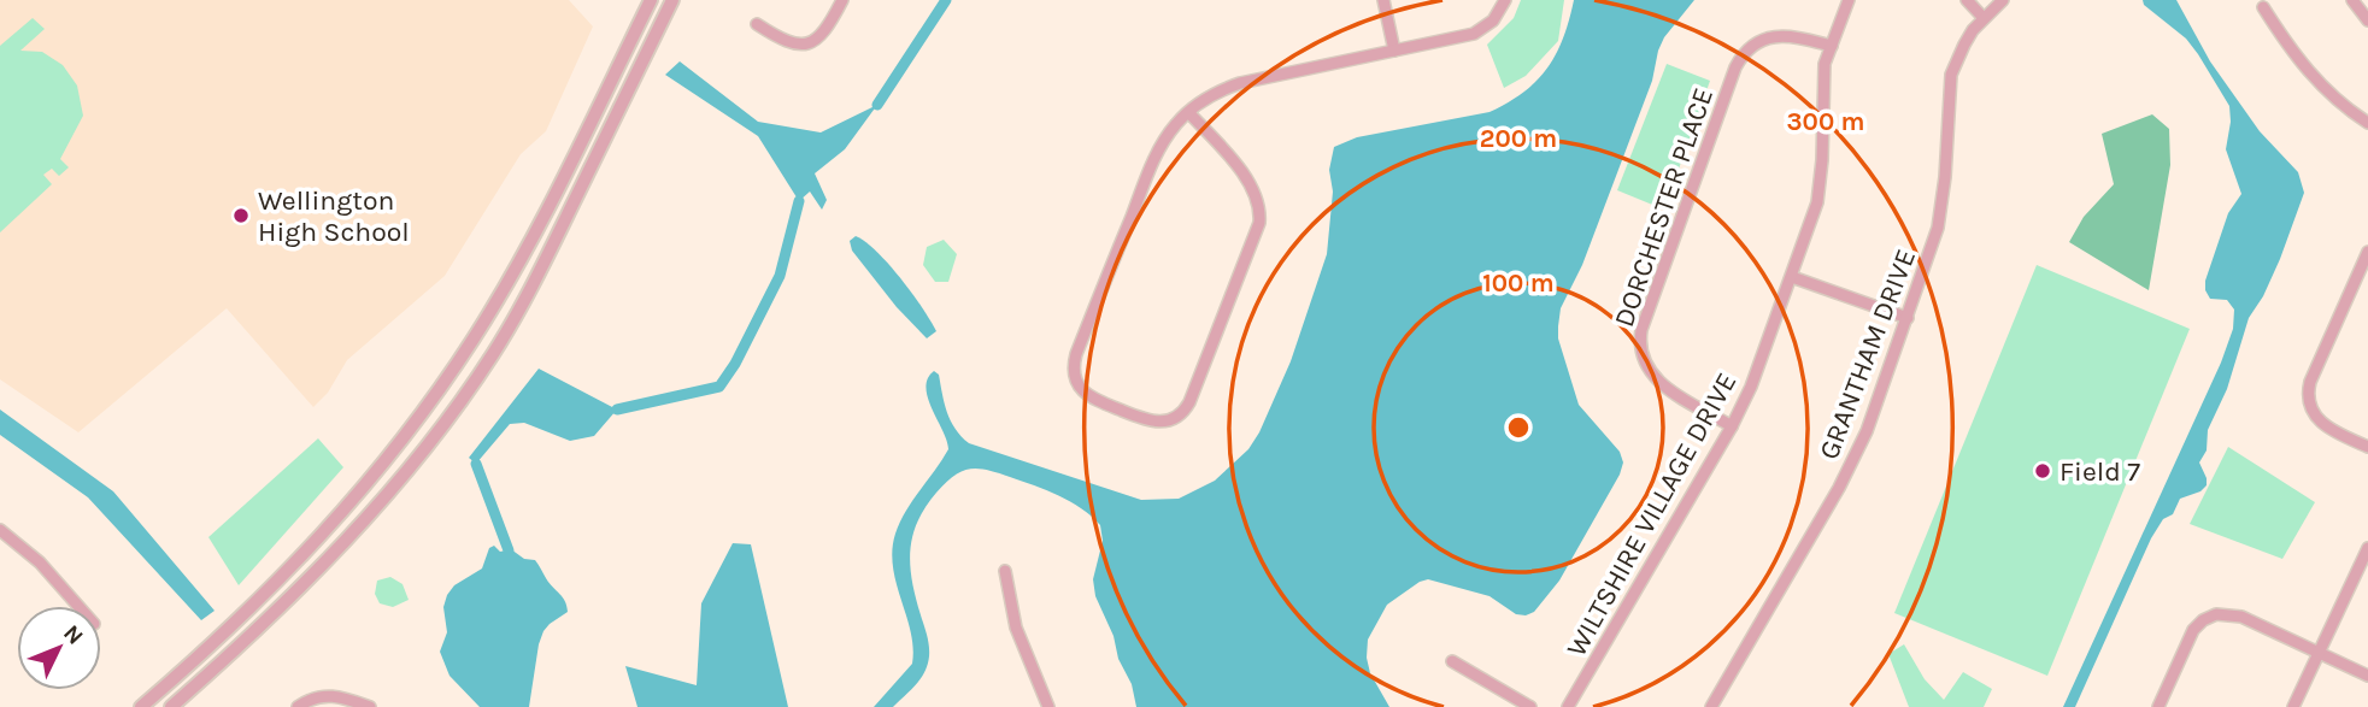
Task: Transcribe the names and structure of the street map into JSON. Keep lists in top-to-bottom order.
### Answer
{
  "streets": {
    "street": ["DORCHESTER PLACE", "GRANTHAM DRIVE", "WILTSHIRE VILLAGE DRIVE"]
  },
  "crossings": [
    ["DORCHESTER PLACE", "WILTSHIRE VILLAGE DRIVE"]
  ],
  "places": ["Wellington High School", "Field 7"],
  "north": "top right",
  "rings": ["300 m", "200 m", "100 m"]
}
